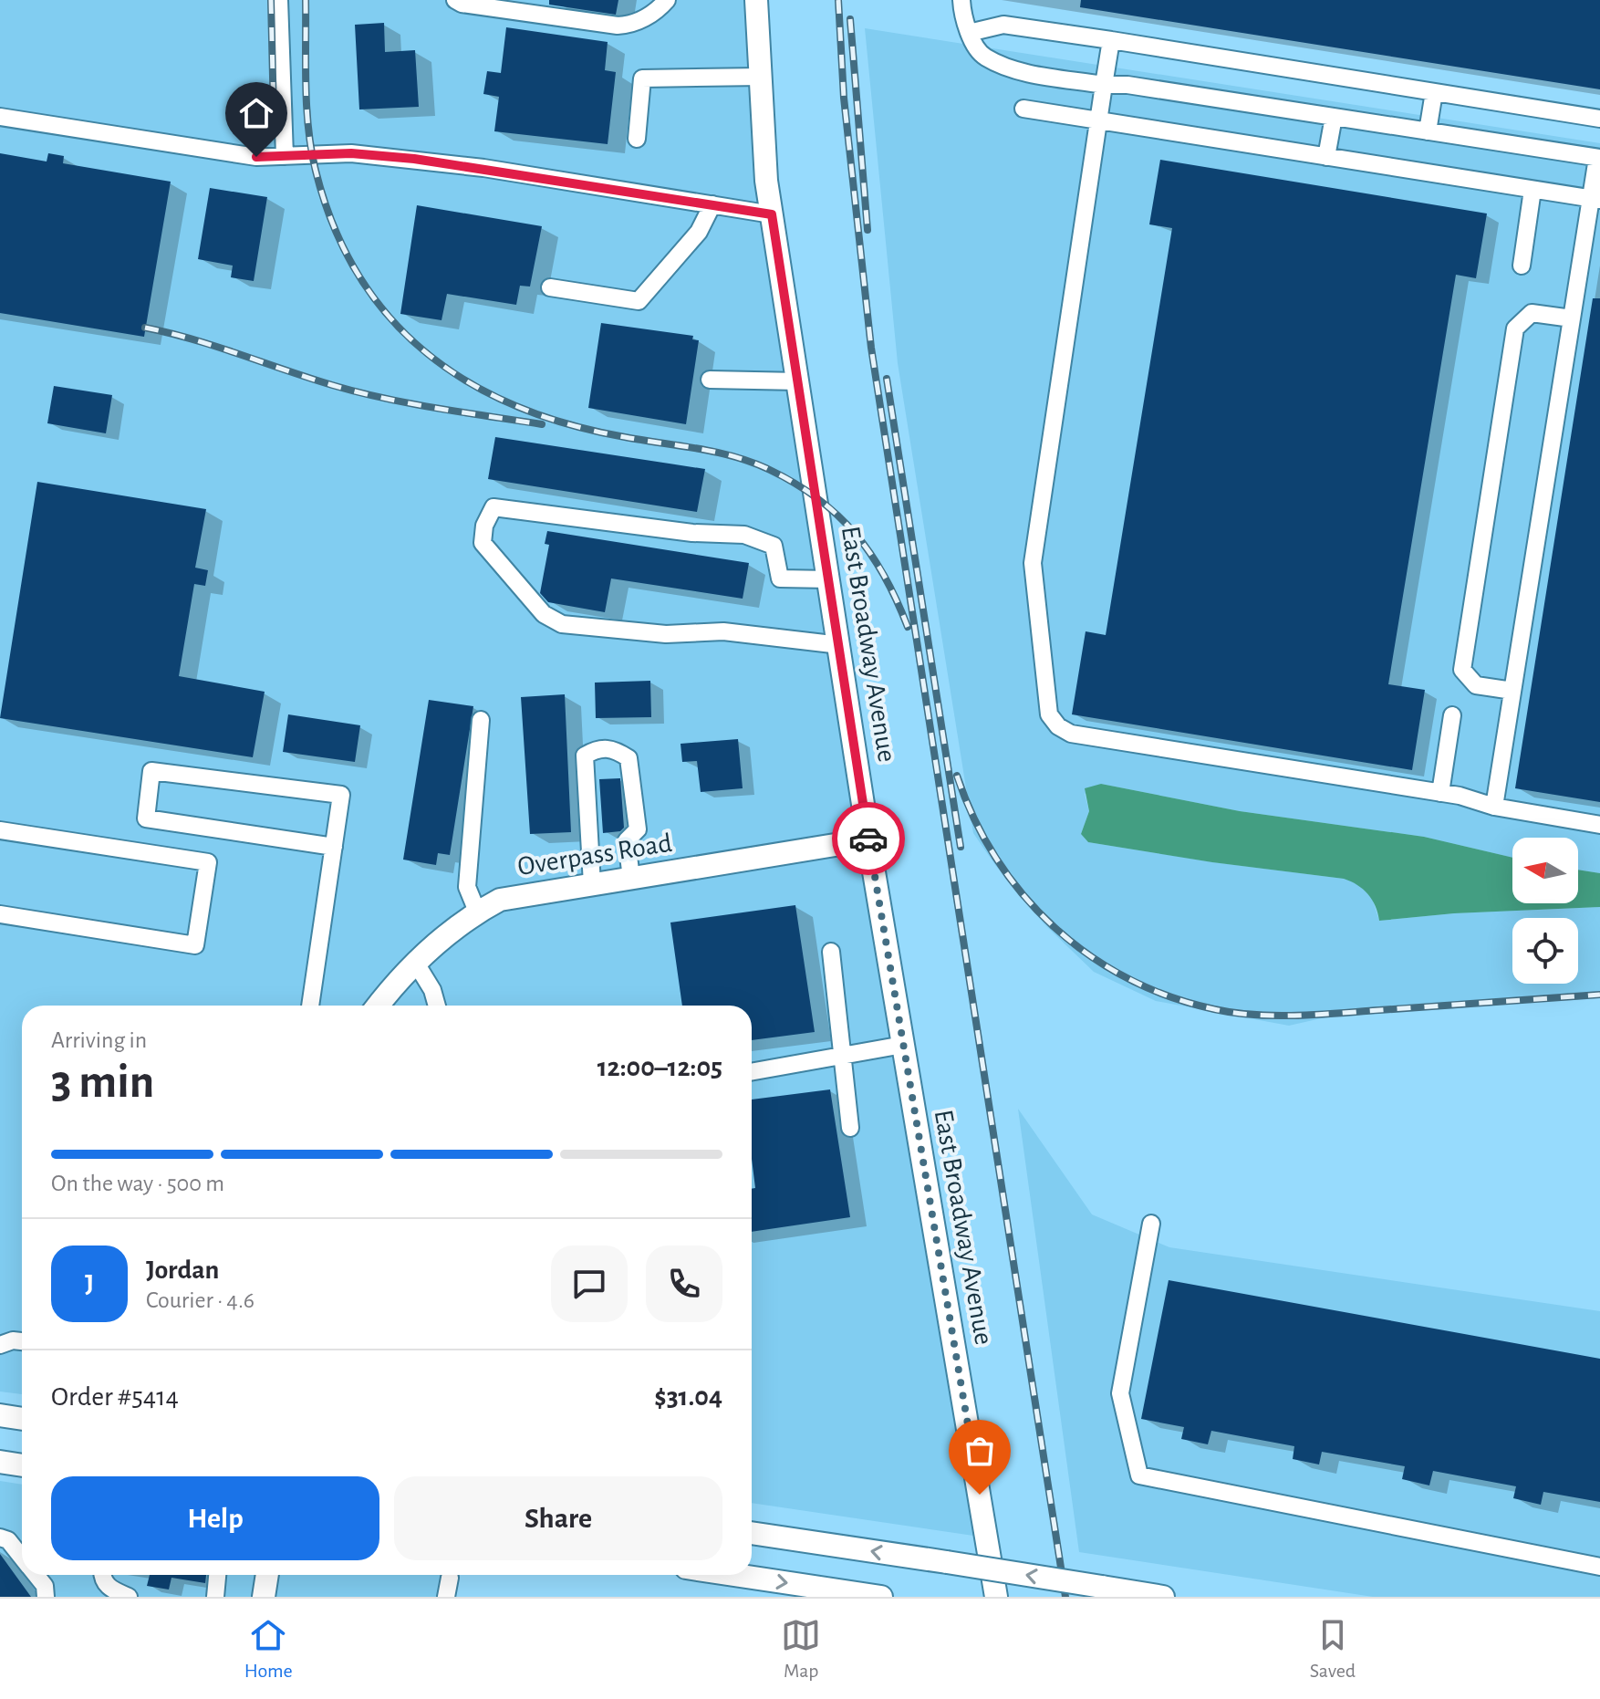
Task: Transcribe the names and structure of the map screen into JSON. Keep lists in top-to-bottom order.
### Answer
{
  "streets": {
    "main road": ["East Broadway Avenue", "Overpass Road"]
  },
  "crossings": [
    ["East Broadway Avenue", "Overpass Road"]
  ],
  "north": "left",
  "page": {
    "heading": ["3 min", "Arriving in", "12:00–12:05"],
    "panel": [
      "Jordan",
      "Courier · 4.6",
      "Order #5414",
      "$31.04"
    ],
    "bar": "On the way · 500 m",
    "round": "J",
    "buttons": ["Help", "Share"],
    "tabs": ["Home", "Map", "Saved"]
  }
}
